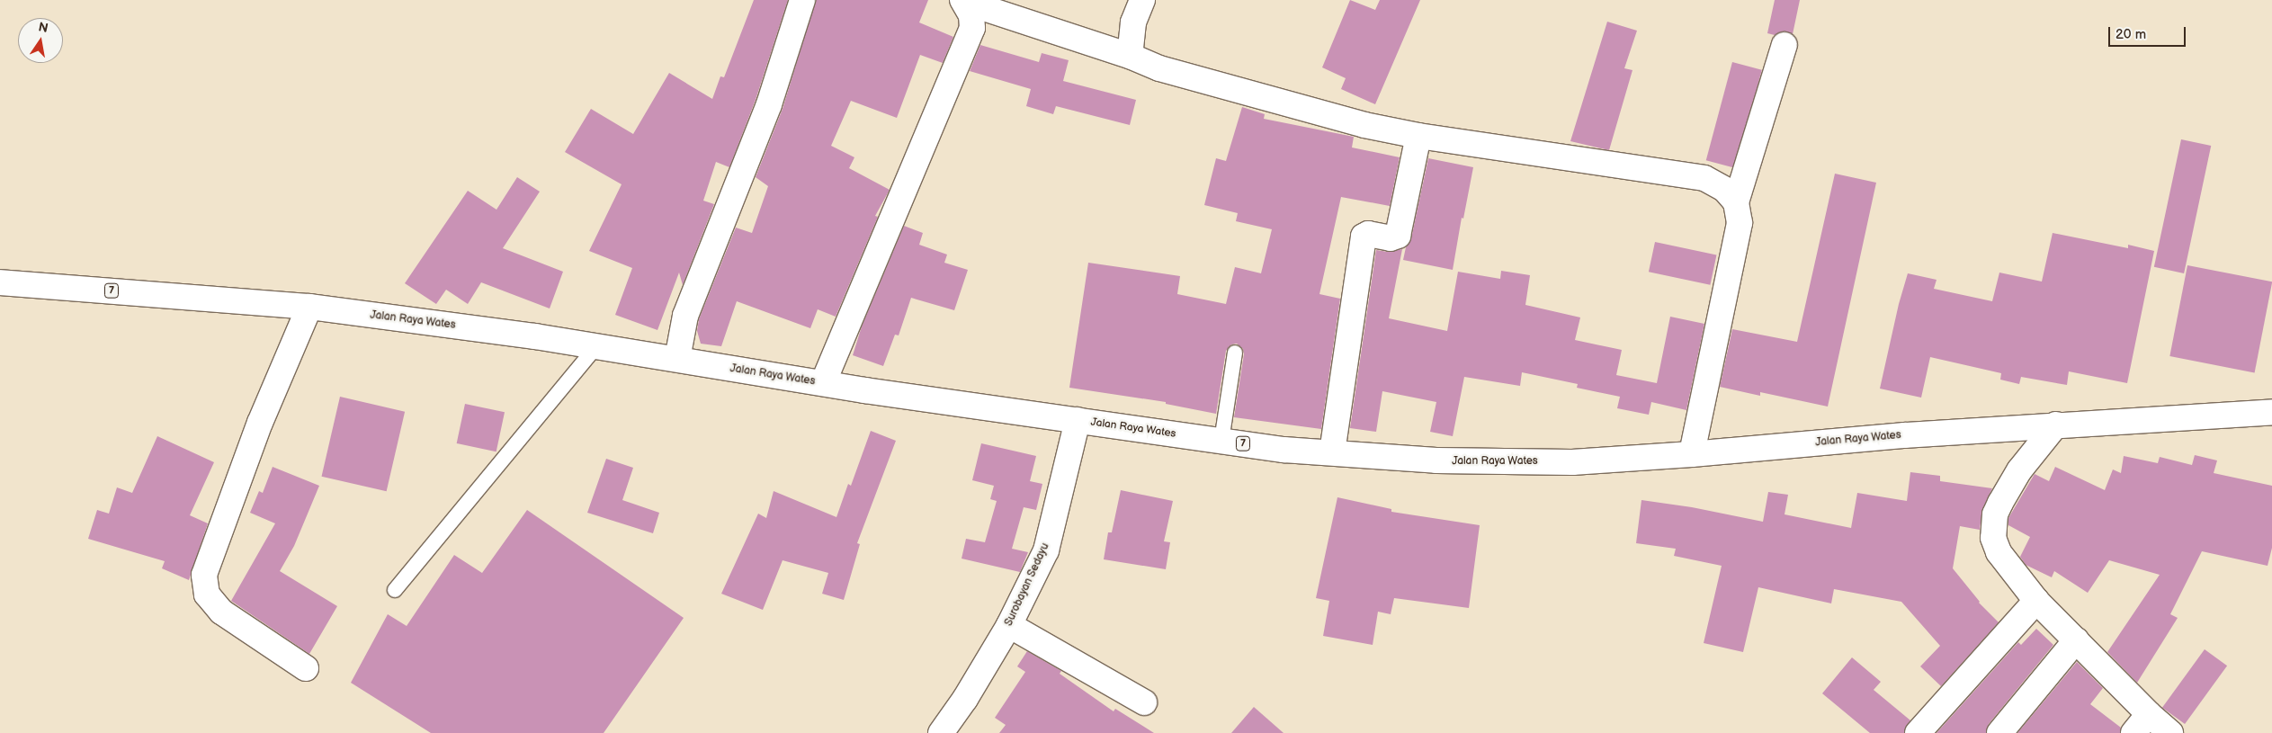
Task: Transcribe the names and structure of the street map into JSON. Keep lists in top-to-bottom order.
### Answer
{
  "streets": {
    "main road": ["7", "Jalan Raya Wates", "Surobayan Sedayu"]
  },
  "crossings": [
    ["Jalan Raya Wates", "Surobayan Sedayu"]
  ],
  "scale_bar": "20 m",
  "north": "top"
}
